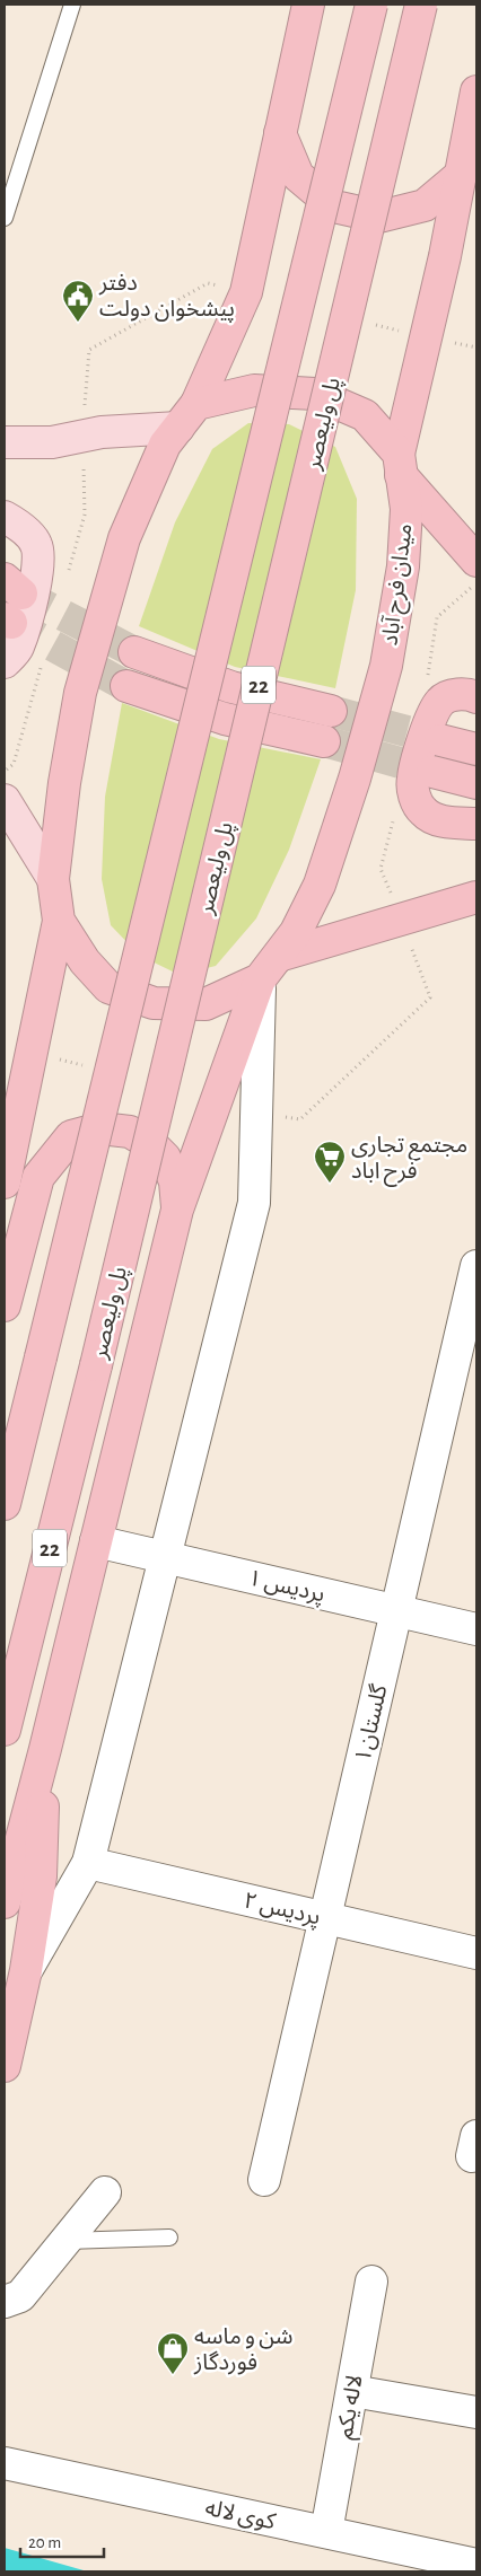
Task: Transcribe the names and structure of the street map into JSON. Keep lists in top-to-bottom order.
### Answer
{
  "streets": {
    "highway": ["پل ولیعصر", "میدان فرح آباد", "22"],
    "street": [
      "پردیس ۱",
      "گلستان۱",
      "پردیس ۲",
      "لاله یکم",
      "کوی لاله"
    ]
  },
  "crossings": [
    ["پردیس ۱", "گلستان۱"],
    ["گلستان۱", "پردیس ۲"],
    ["لاله یکم", "کوی لاله"]
  ],
  "places": {
    "public building": ["دفتر پیشخوان دولت"],
    "supermarket": ["مجتمع تجاری فرح اباد"],
    "shop": ["شن و ماسه فوردگاز"]
  },
  "scale_bar": "20 m"
}
